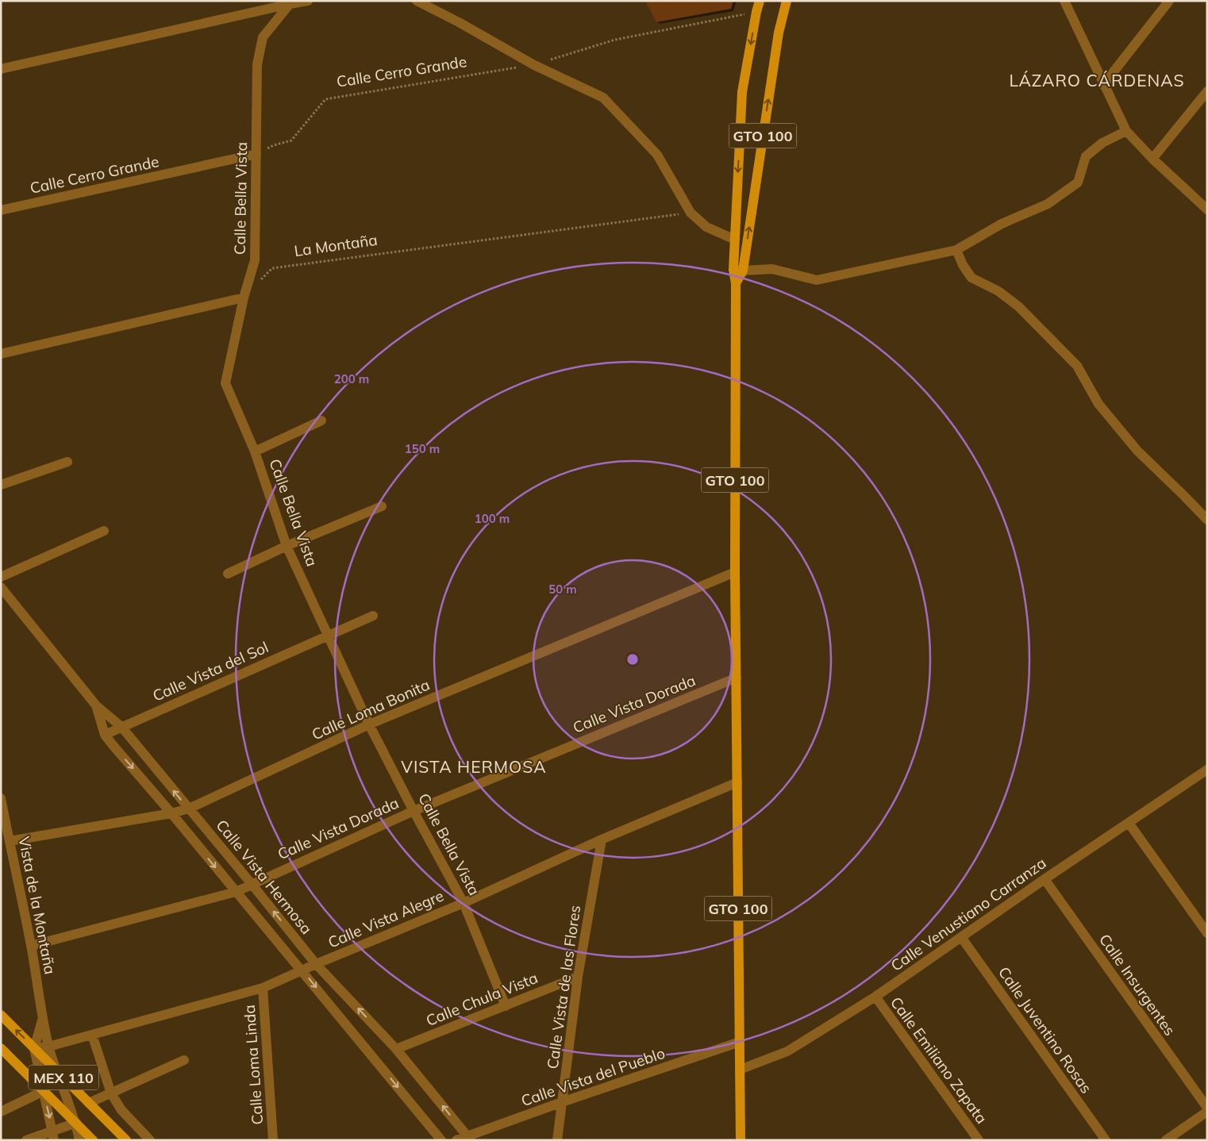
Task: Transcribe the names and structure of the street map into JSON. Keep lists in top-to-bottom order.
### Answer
{
  "streets": {
    "main road": ["GTO 100", "MEX 110"],
    "street": [
      "Calle Cerro Grande",
      "Calle Bella Vista",
      "Calle Vista del Sol",
      "Calle Vista Dorada",
      "Calle Loma Bonita",
      "Calle Vista Hermosa",
      "Vista de la Montaña",
      "Calle Venustiano Carranza",
      "Calle Vista Alegre",
      "Calle Insurgentes",
      "Calle Vista de las Flores",
      "Calle Chula Vista",
      "Calle Juventino Rosas",
      "Calle Emiliano Zapata",
      "Calle Loma Linda",
      "Calle Vista del Pueblo"
    ],
    "path": ["La Montaña"]
  },
  "crossings": [
    ["Calle Cerro Grande", "GTO 100"],
    ["Calle Cerro Grande", "Calle Bella Vista"],
    ["GTO 100", "Calle Vista Dorada"],
    ["GTO 100", "Calle Loma Bonita"],
    ["GTO 100", "Calle Venustiano Carranza"],
    ["GTO 100", "Calle Vista Alegre"],
    ["GTO 100", "Calle Vista del Pueblo"],
    ["Calle Bella Vista", "Calle Vista del Sol"],
    ["Calle Bella Vista", "Calle Vista Dorada"],
    ["Calle Bella Vista", "Calle Loma Bonita"],
    ["Calle Bella Vista", "Calle Vista Alegre"],
    ["Calle Bella Vista", "Calle Chula Vista"],
    ["Calle Vista del Sol", "Calle Vista Hermosa"],
    ["Calle Vista Dorada", "Calle Vista Hermosa"],
    ["Calle Vista Dorada", "Vista de la Montaña"],
    ["Calle Loma Bonita", "Calle Vista Hermosa"],
    ["Calle Loma Bonita", "Vista de la Montaña"],
    ["Calle Vista Hermosa", "Calle Vista Alegre"],
    ["Calle Vista Hermosa", "Calle Chula Vista"],
    ["Calle Vista Hermosa", "Calle Vista del Pueblo"],
    ["Vista de la Montaña", "Calle Vista Alegre"],
    ["Vista de la Montaña", "MEX 110"],
    ["Calle Venustiano Carranza", "Calle Insurgentes"],
    ["Calle Venustiano Carranza", "Calle Juventino Rosas"],
    ["Calle Venustiano Carranza", "Calle Emiliano Zapata"],
    ["Calle Vista Alegre", "Calle Vista de las Flores"],
    ["Calle Vista Alegre", "Calle Loma Linda"],
    ["Calle Vista Alegre", "MEX 110"],
    ["Calle Vista de las Flores", "Calle Chula Vista"],
    ["Calle Vista de las Flores", "Calle Vista del Pueblo"]
  ],
  "districts": ["LÁZARO CÁRDENAS", "VISTA HERMOSA"],
  "rings": [
    "200 m",
    "150 m",
    "100 m",
    "50 m"
  ]
}
